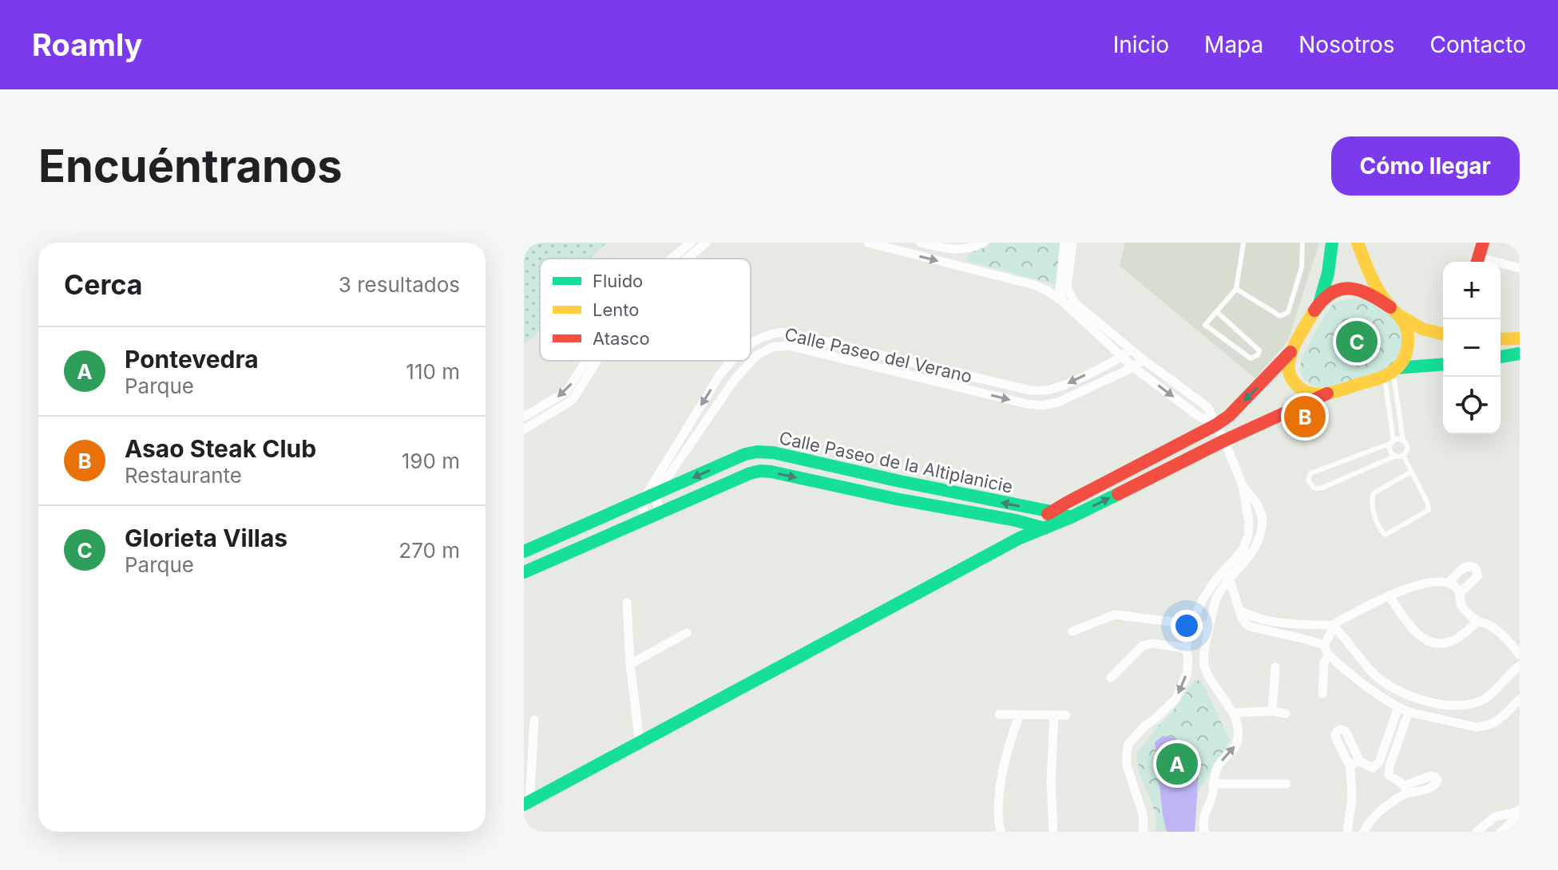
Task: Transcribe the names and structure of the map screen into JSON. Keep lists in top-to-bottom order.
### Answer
{
  "streets": {
    "main road": ["Calle Paseo de la Altiplanicie"],
    "street": ["Calle Paseo del Verano"]
  },
  "crossings": [
    ["Calle Paseo del Verano", "Calle Paseo de la Altiplanicie"]
  ],
  "legend": ["Fluido", "Lento", "Atasco"],
  "page": {
    "header": "Roamly",
    "nav": [
      "Inicio",
      "Mapa",
      "Nosotros",
      "Contacto"
    ],
    "buttons": "Cómo llegar",
    "title": "Encuéntranos",
    "heading": ["Cerca", "3 resultados"],
    "map_buttons": ["+", "−"],
    "pins": ["C", "B", "A"],
    "list": [
      {
        "mark": "A",
        "name": "Pontevedra",
        "note": "Parque",
        "value": "110 m"
      },
      {
        "mark": "B",
        "name": "Asao Steak Club",
        "note": "Restaurante",
        "value": "190 m"
      },
      {
        "mark": "C",
        "name": "Glorieta Villas",
        "note": "Parque",
        "value": "270 m"
      }
    ]
  }
}
